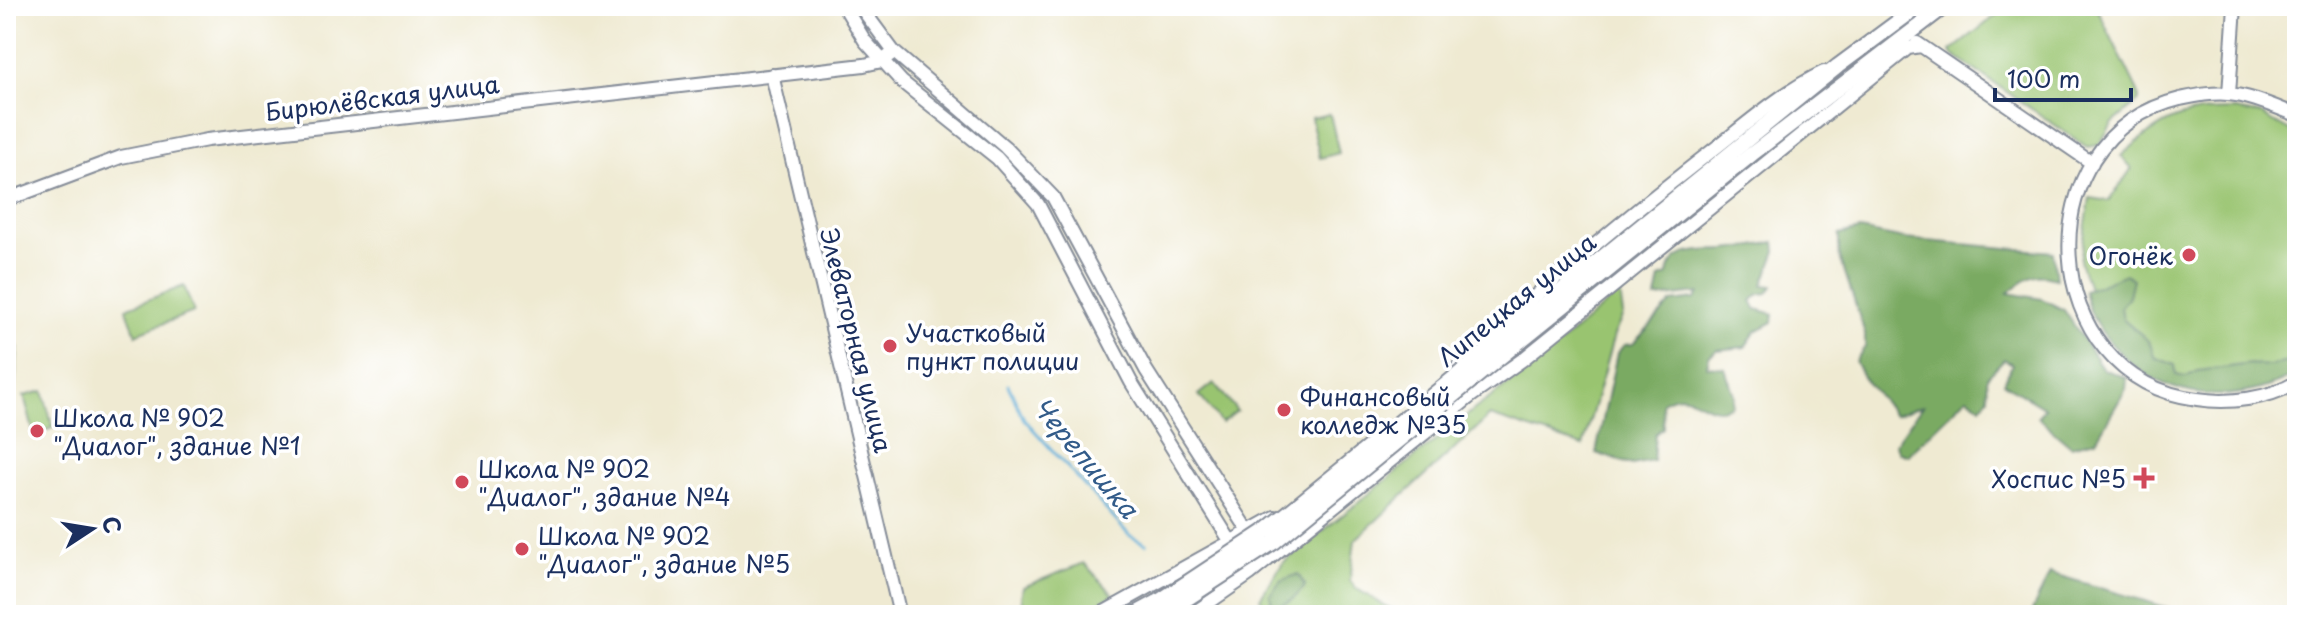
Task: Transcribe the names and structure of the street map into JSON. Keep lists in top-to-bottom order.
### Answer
{
  "streets": {
    "main road": ["Бирюлёвская улица", "Липецкая улица", "Элеваторная улица"]
  },
  "crossings": [
    ["Бирюлёвская улица", "Элеваторная улица"]
  ],
  "water": ["Черепишка"],
  "places": {
    "other": [
      "Огонёк",
      "Участковый пункт полиции",
      "Финансовый колледж №35",
      "Школа № 902 \"Диалог\", здание №1",
      "Школа № 902 \"Диалог\", здание №4",
      "Школа № 902 \"Диалог\", здание №5"
    ],
    "health": ["Хоспис №5"]
  },
  "scale_bar": "100 m",
  "north": "right"
}
